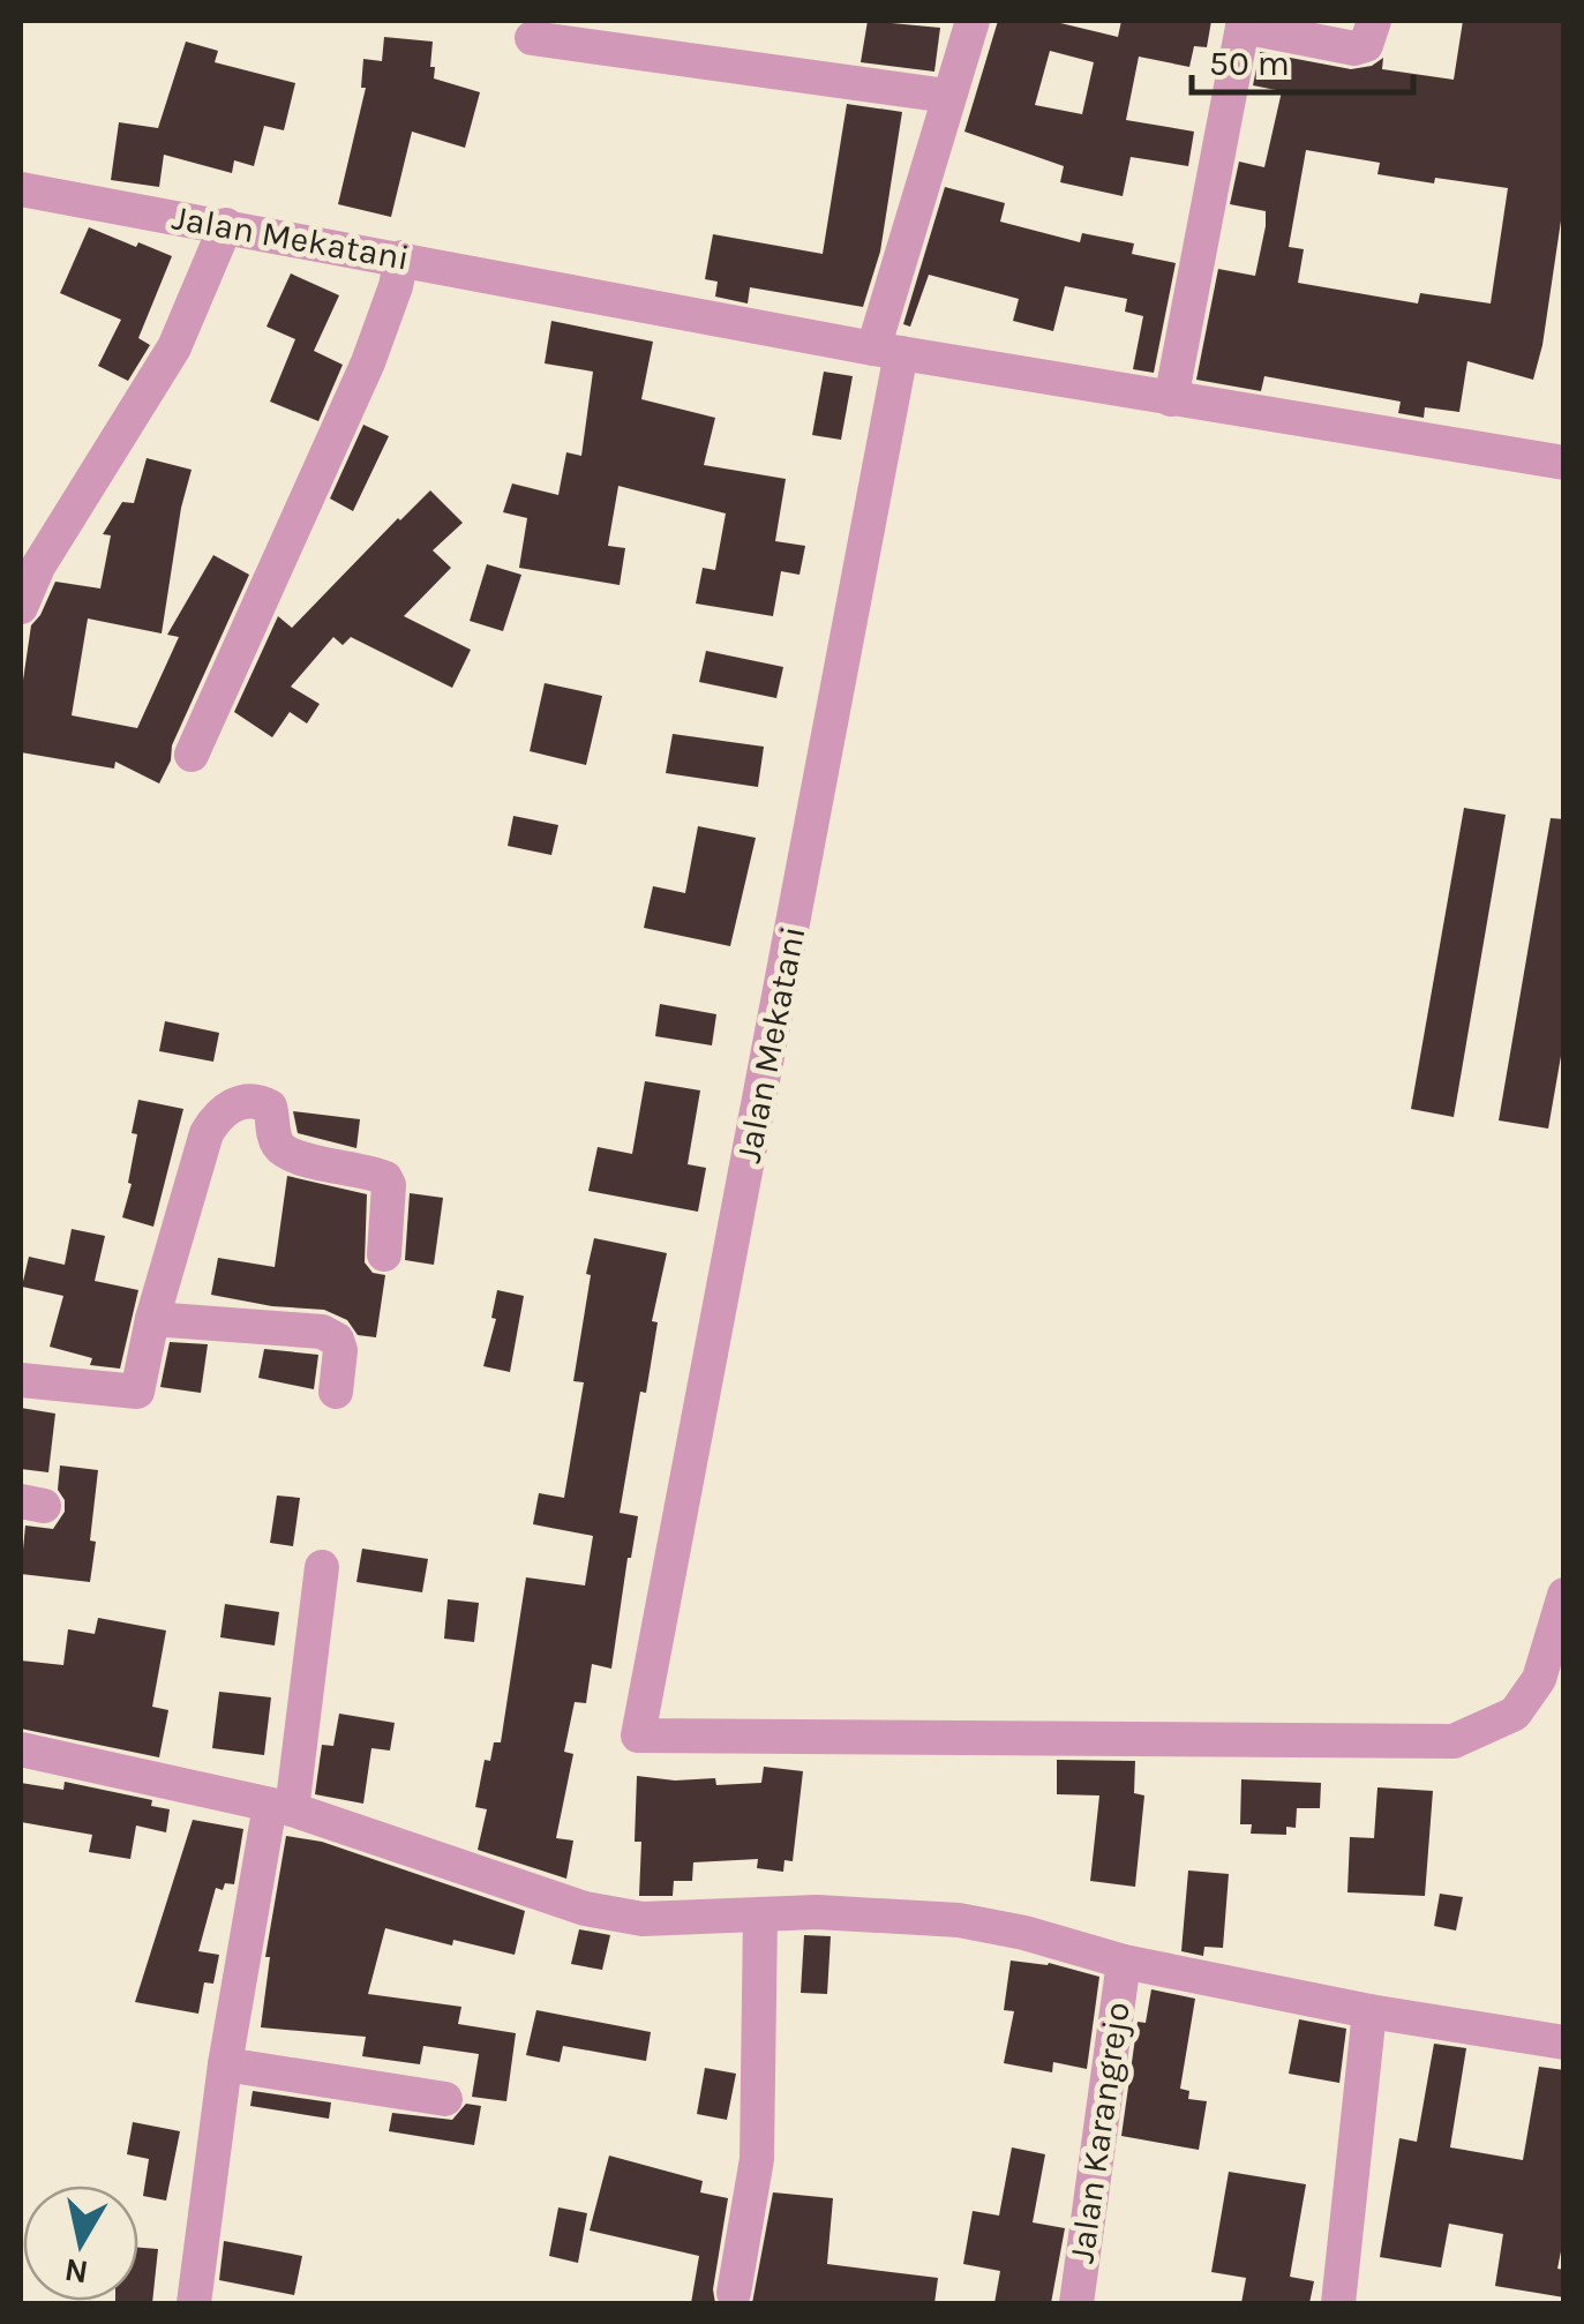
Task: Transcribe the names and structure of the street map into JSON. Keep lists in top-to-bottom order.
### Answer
{
  "streets": {
    "street": ["Jalan Mekatani", "Jalan Karangrejo"]
  },
  "scale_bar": "50 m",
  "north": "bottom"
}
